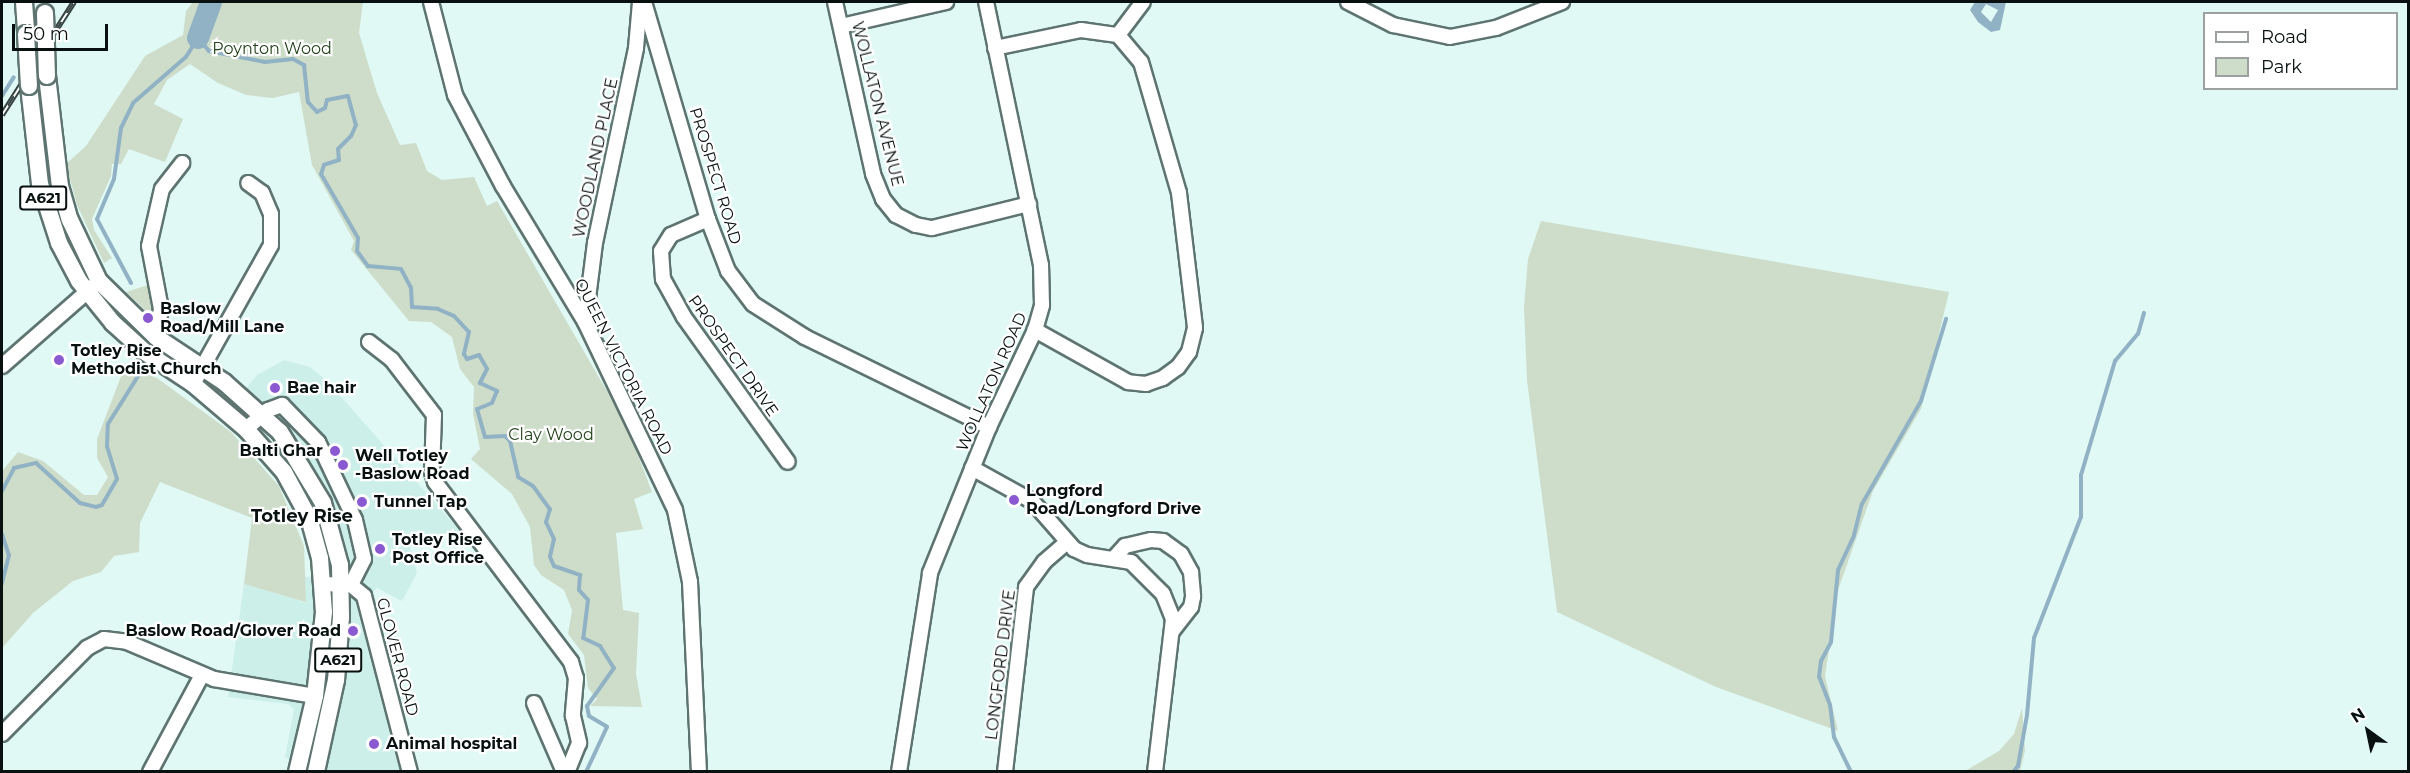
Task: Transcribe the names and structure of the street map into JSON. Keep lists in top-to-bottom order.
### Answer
{
  "streets": {
    "main road": ["A621"],
    "street": [
      "WOLLATON AVENUE",
      "WOODLAND PLACE",
      "PROSPECT ROAD",
      "PROSPECT DRIVE",
      "QUEEN VICTORIA ROAD",
      "WOLLATON ROAD",
      "GLOVER ROAD",
      "LONGFORD DRIVE"
    ]
  },
  "crossings": [
    ["WOLLATON AVENUE", "WOLLATON ROAD"],
    ["WOODLAND PLACE", "PROSPECT ROAD"],
    ["WOODLAND PLACE", "QUEEN VICTORIA ROAD"],
    ["PROSPECT ROAD", "PROSPECT DRIVE"],
    ["PROSPECT ROAD", "WOLLATON ROAD"],
    ["A621", "GLOVER ROAD"]
  ],
  "districts": ["Totley Rise"],
  "parks": ["Poynton Wood", "Clay Wood"],
  "places": [
    "Baslow Road/Mill Lane",
    "Totley Rise Methodist Church",
    "Bae hair",
    "Balti Ghar",
    "Well Totley -Baslow Road",
    "Longford Road/Longford Drive",
    "Tunnel Tap",
    "Totley Rise Post Office",
    "Baslow Road/Glover Road",
    "Animal hospital"
  ],
  "legend": ["Road", "Park"],
  "scale_bar": "50 m",
  "north": "top left"
}
